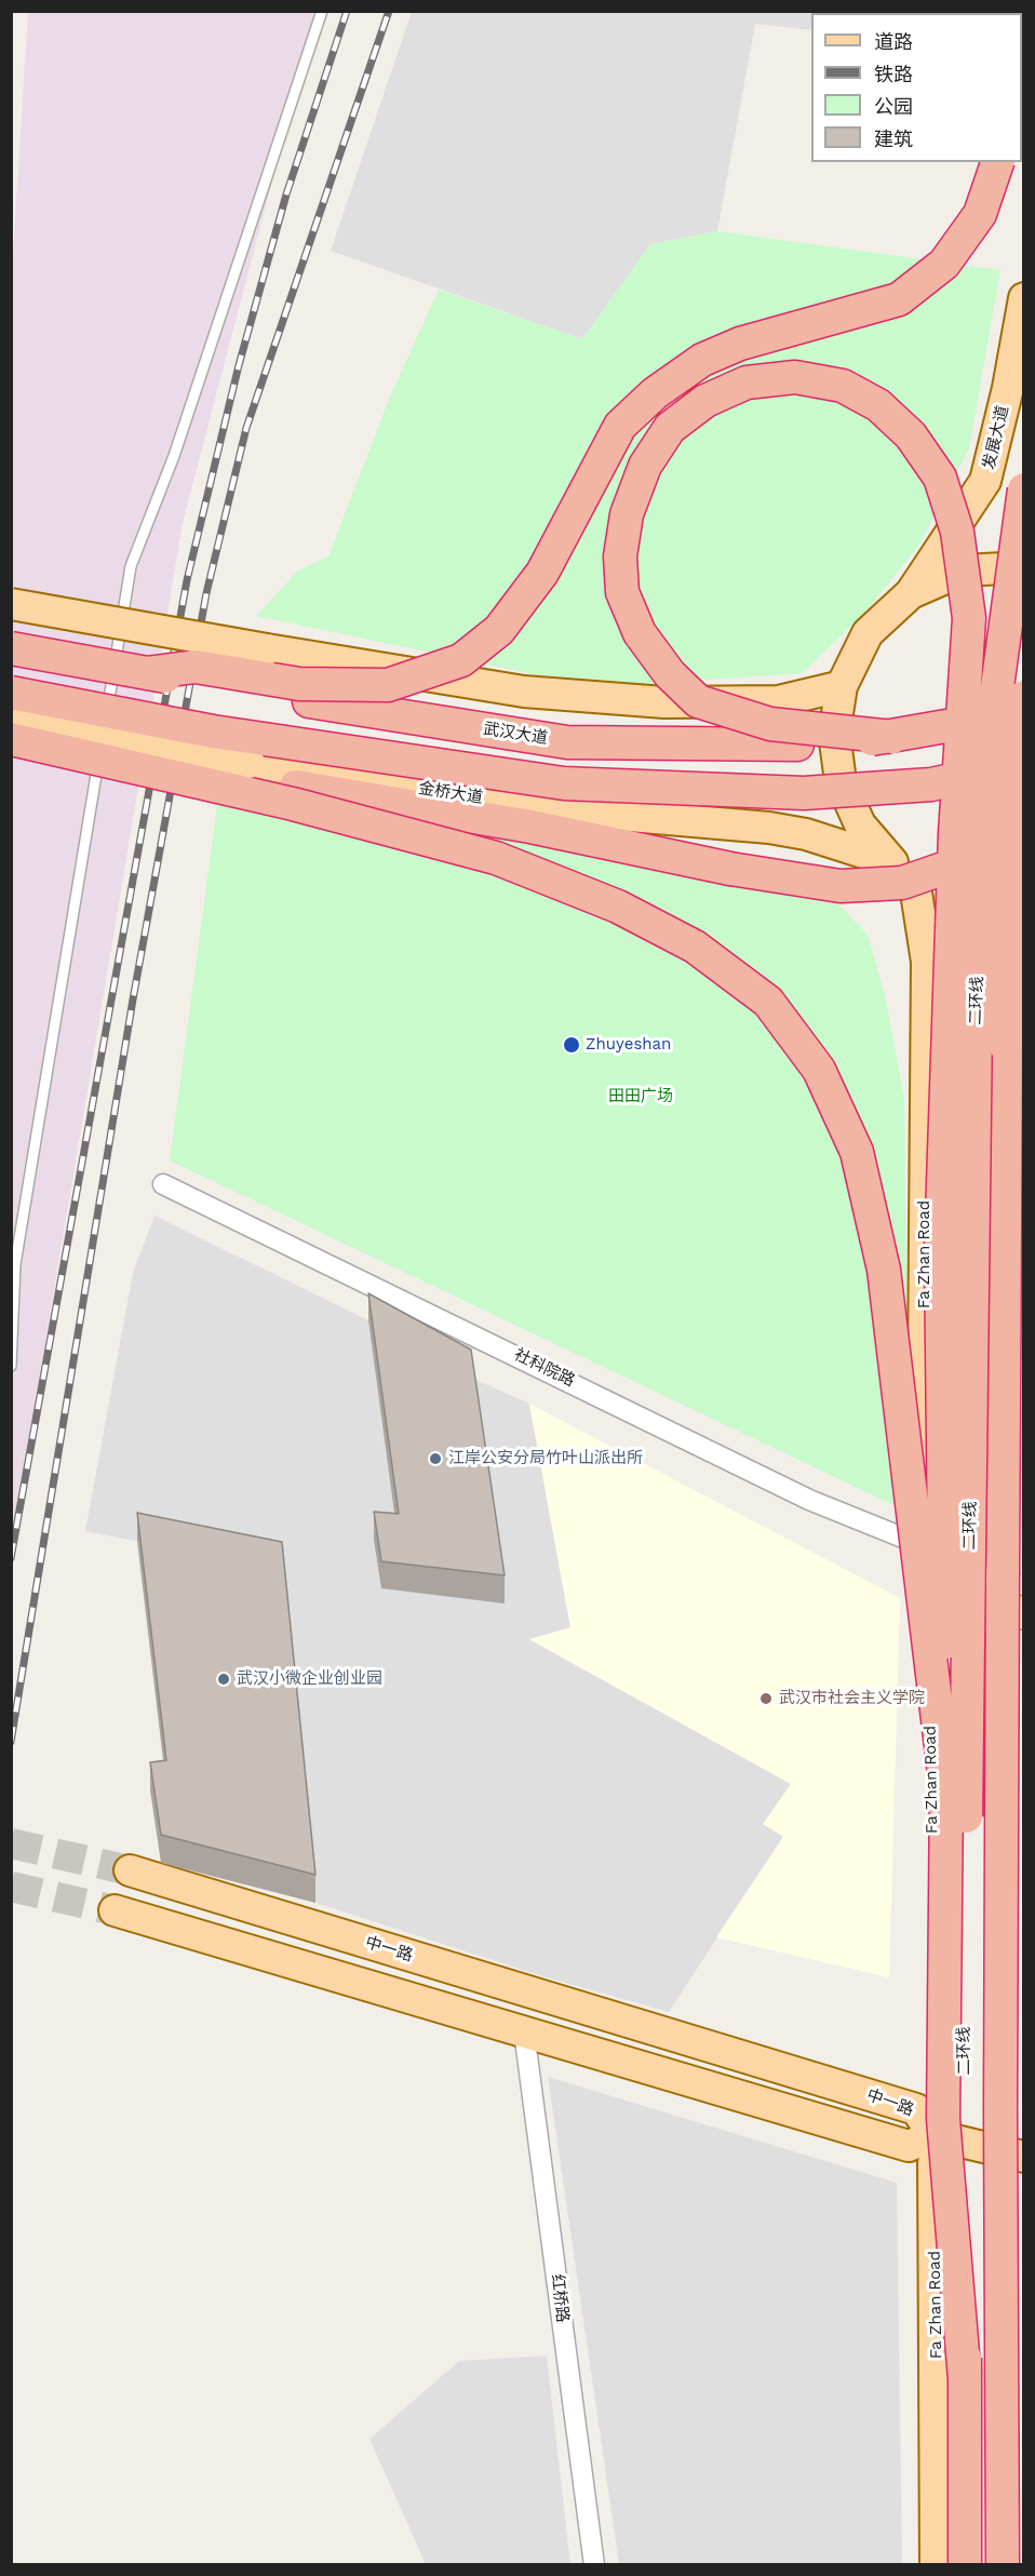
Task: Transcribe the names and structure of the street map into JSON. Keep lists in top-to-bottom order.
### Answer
{
  "streets": {
    "highway": ["武汉大道", "二环线"],
    "main road": [
      "发展大道",
      "金桥大道",
      "Fa Zhan Road",
      "中一路"
    ],
    "street": ["社科院路", "红桥路"]
  },
  "crossings": [
    ["金桥大道", "Fa Zhan Road"],
    ["Fa Zhan Road", "社科院路"],
    ["Fa Zhan Road", "中一路"],
    ["中一路", "红桥路"]
  ],
  "parks": ["田田广场"],
  "places": [
    "Zhuyeshan",
    "江岸公安分局竹叶山派出所",
    "武汉小微企业创业园",
    "武汉市社会主义学院"
  ],
  "legend": [
    "道路",
    "铁路",
    "公园",
    "建筑"
  ]
}
